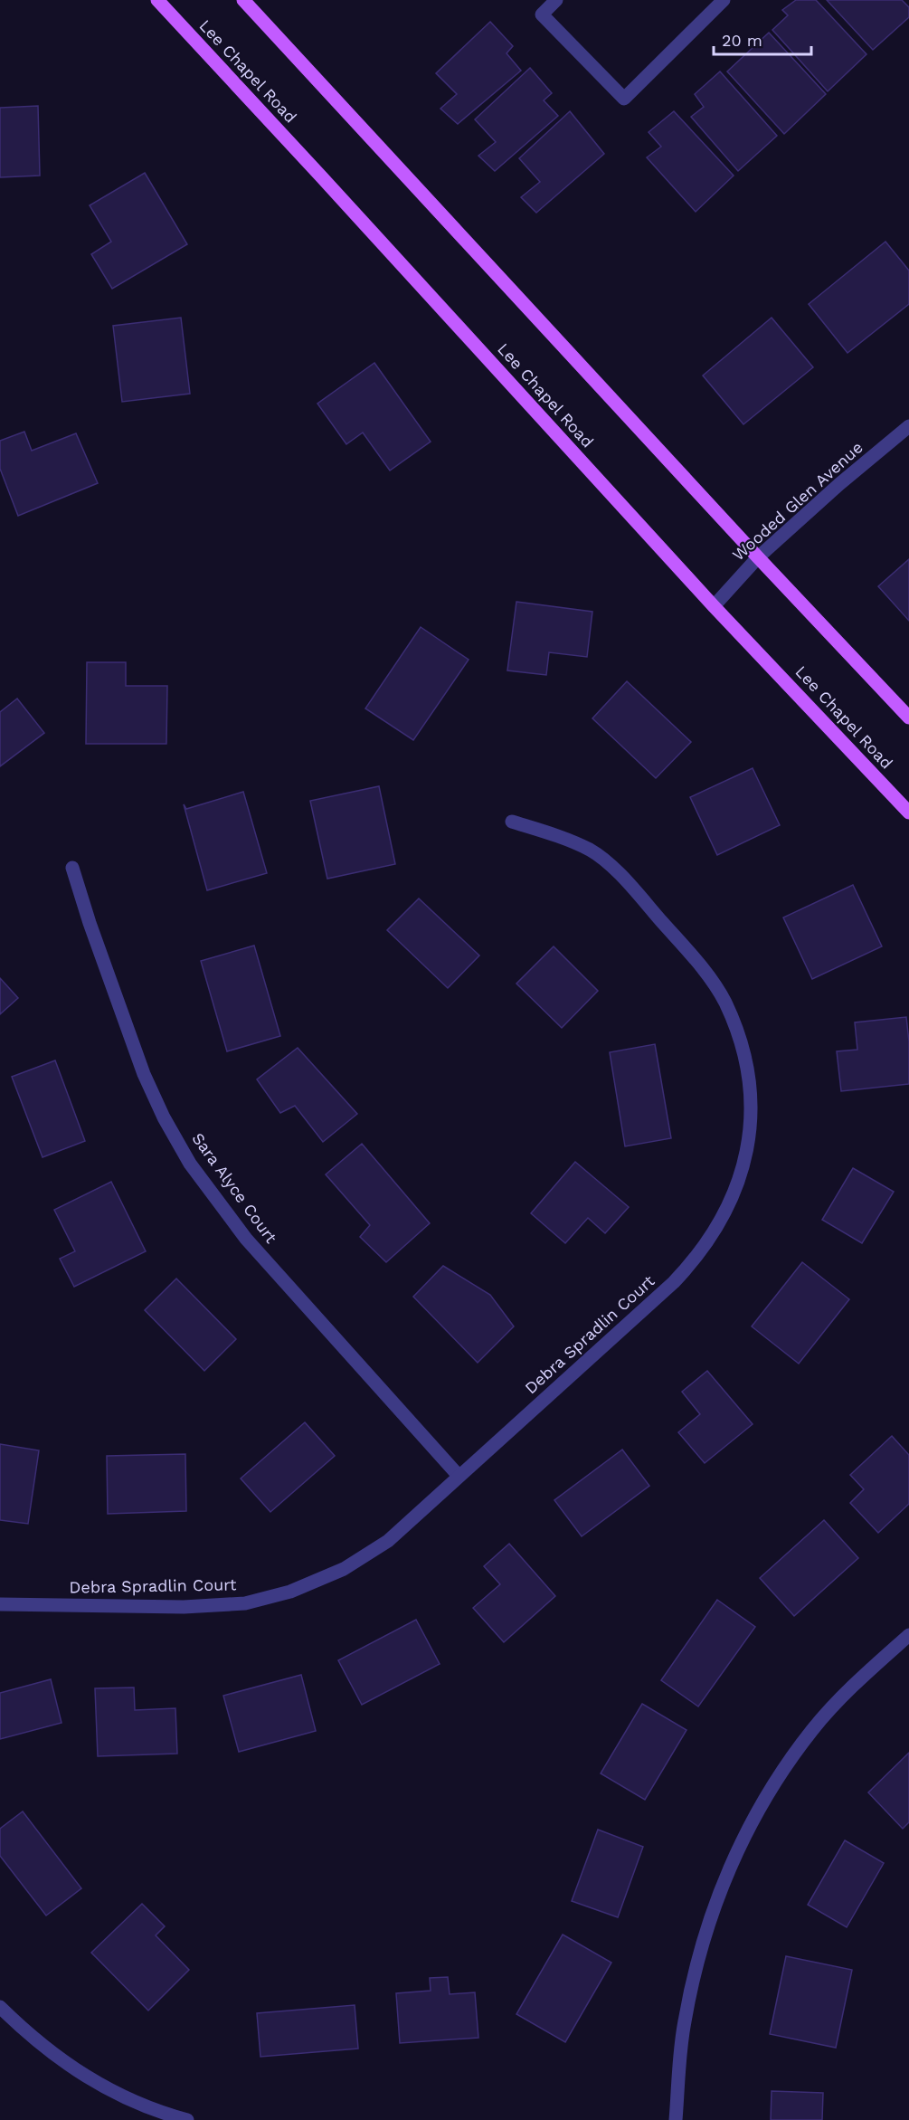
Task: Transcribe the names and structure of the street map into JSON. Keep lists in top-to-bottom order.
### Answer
{
  "streets": {
    "main road": ["Lee Chapel Road"],
    "street": ["Wooded Glen Avenue", "Sara Alyce Court", "Debra Spradlin Court"]
  },
  "crossings": [
    ["Lee Chapel Road", "Wooded Glen Avenue"],
    ["Sara Alyce Court", "Debra Spradlin Court"]
  ],
  "scale_bar": "20 m"
}
